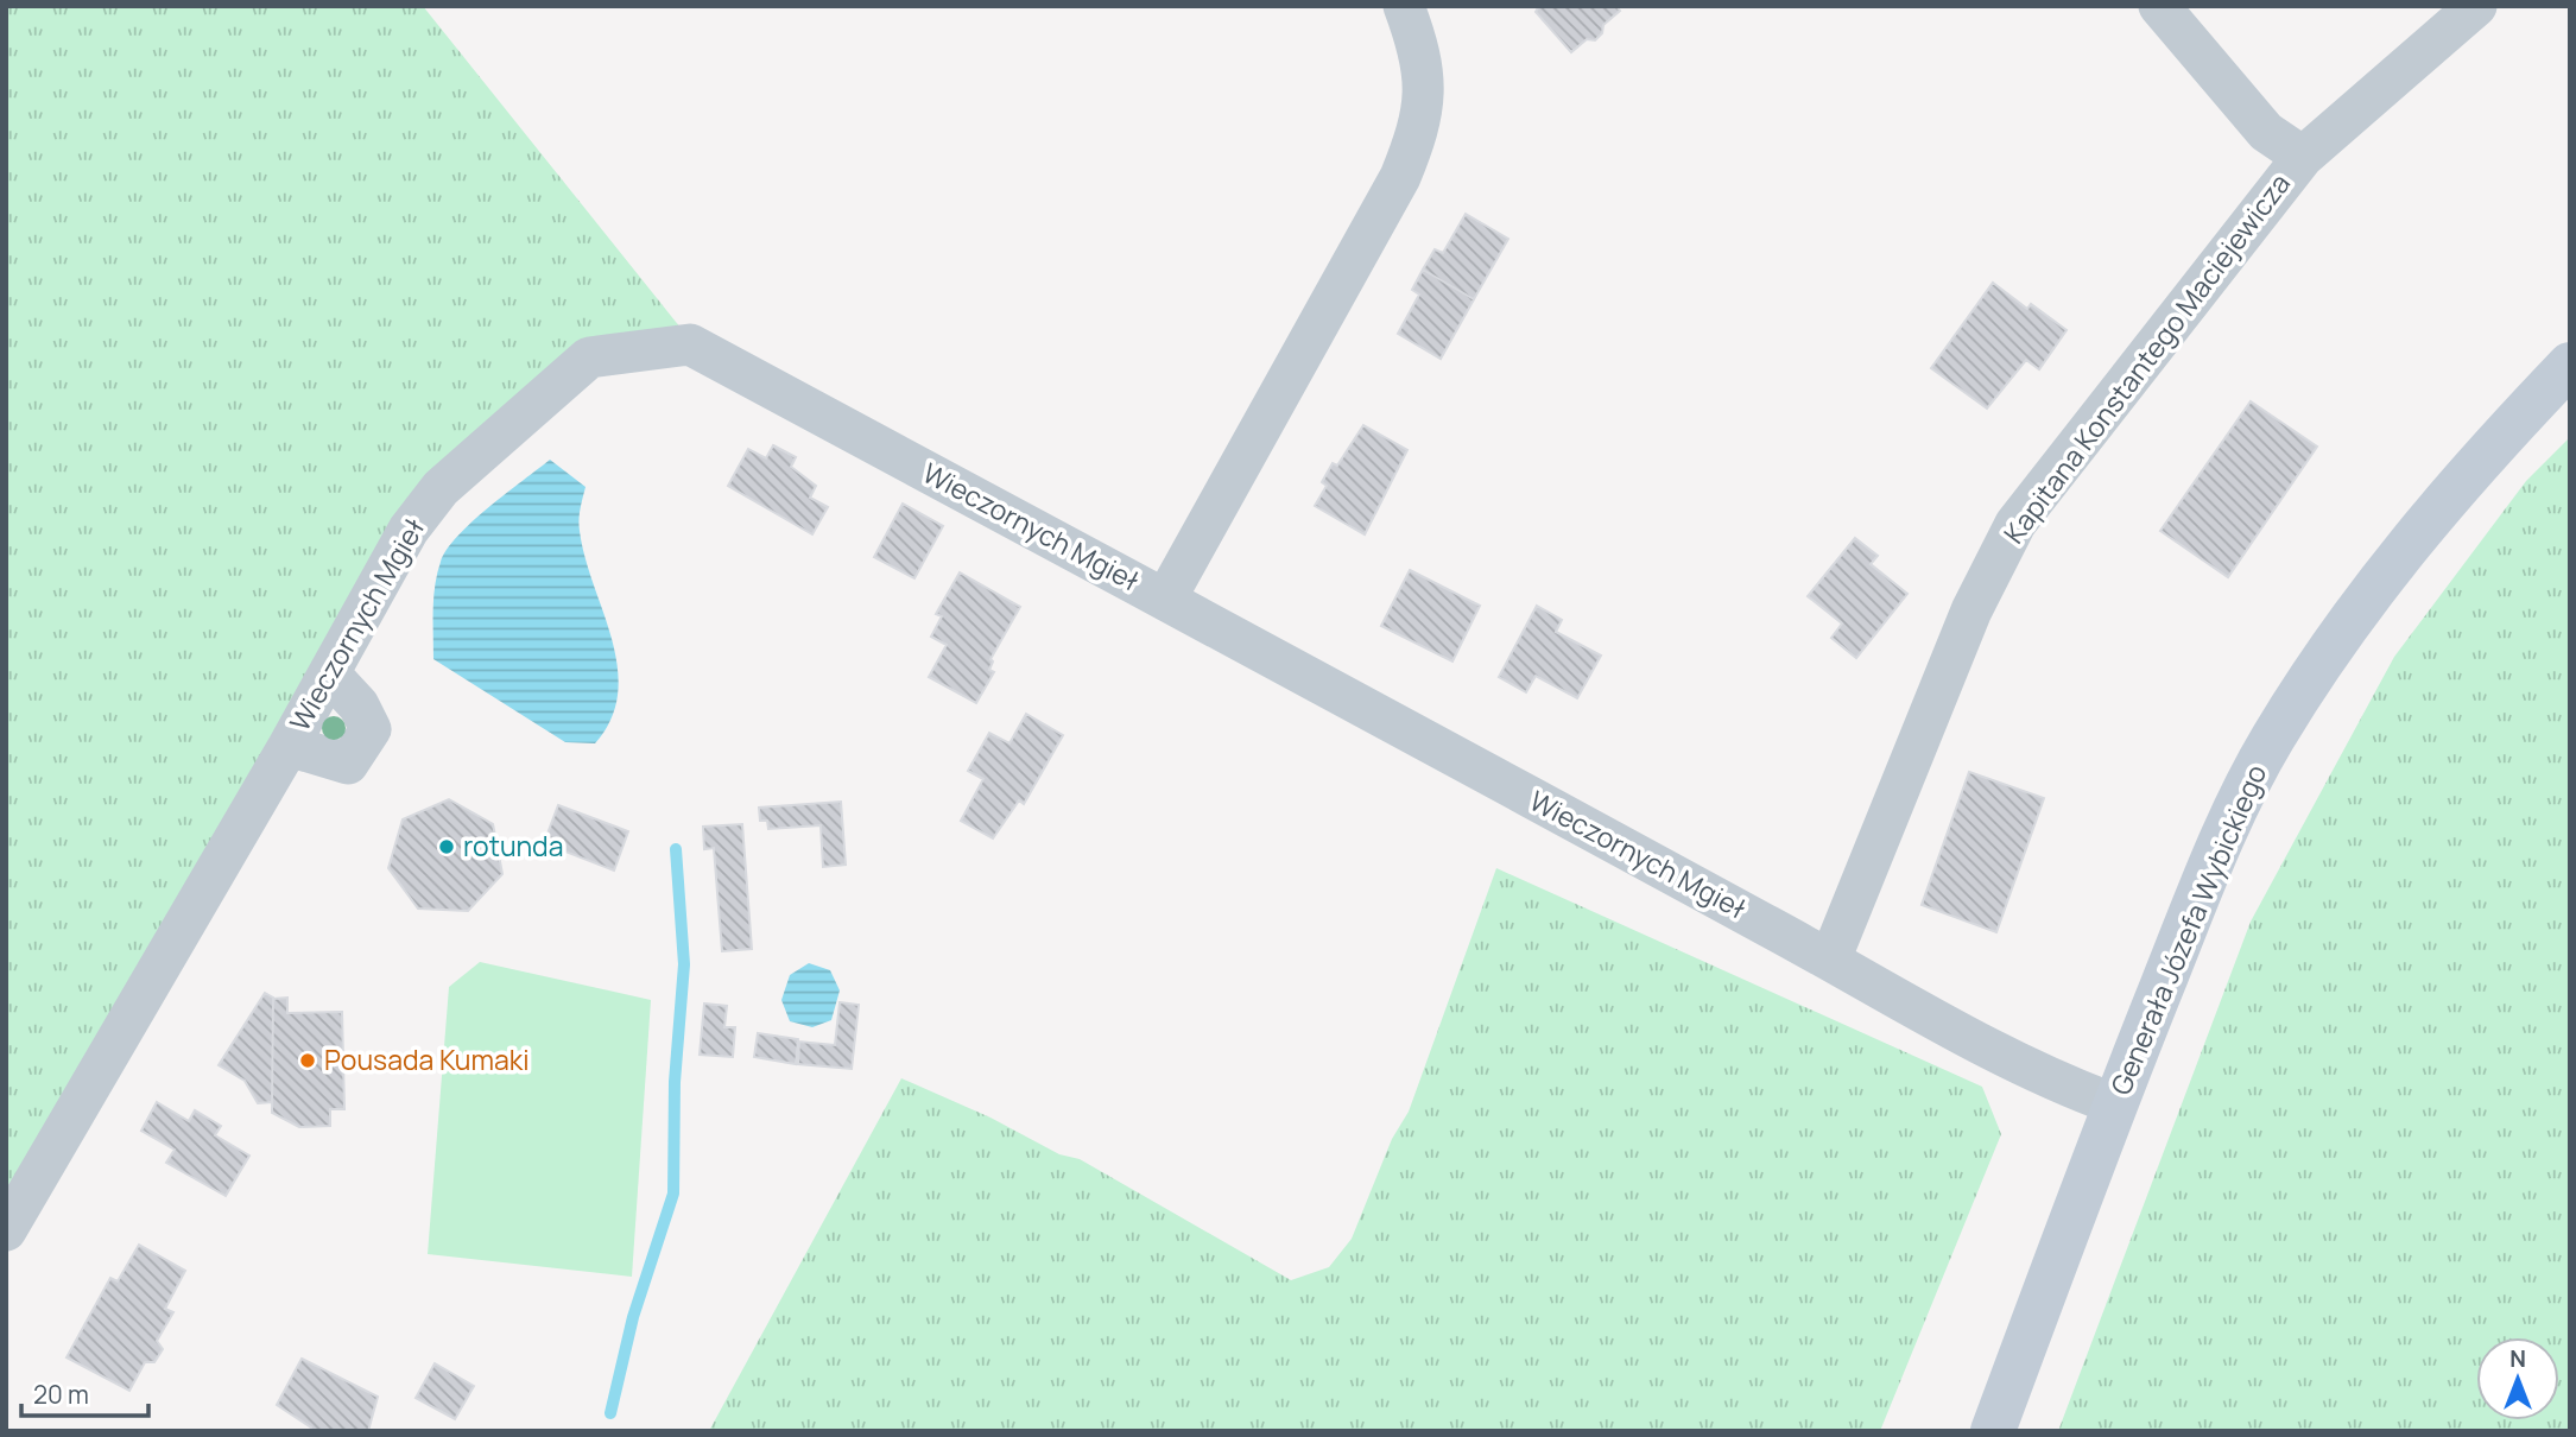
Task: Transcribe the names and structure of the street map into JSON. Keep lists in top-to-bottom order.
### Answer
{
  "streets": {
    "main road": ["Generała Józefa Wybickiego"],
    "street": ["Kapitana Konstantego Maciejewicza", "Wieczornych Mgieł"]
  },
  "crossings": [
    ["Kapitana Konstantego Maciejewicza", "Wieczornych Mgieł"],
    ["Wieczornych Mgieł", "Generała Józefa Wybickiego"]
  ],
  "places": ["rotunda", "Pousada Kumaki"],
  "scale_bar": "20 m",
  "north": "top"
}
